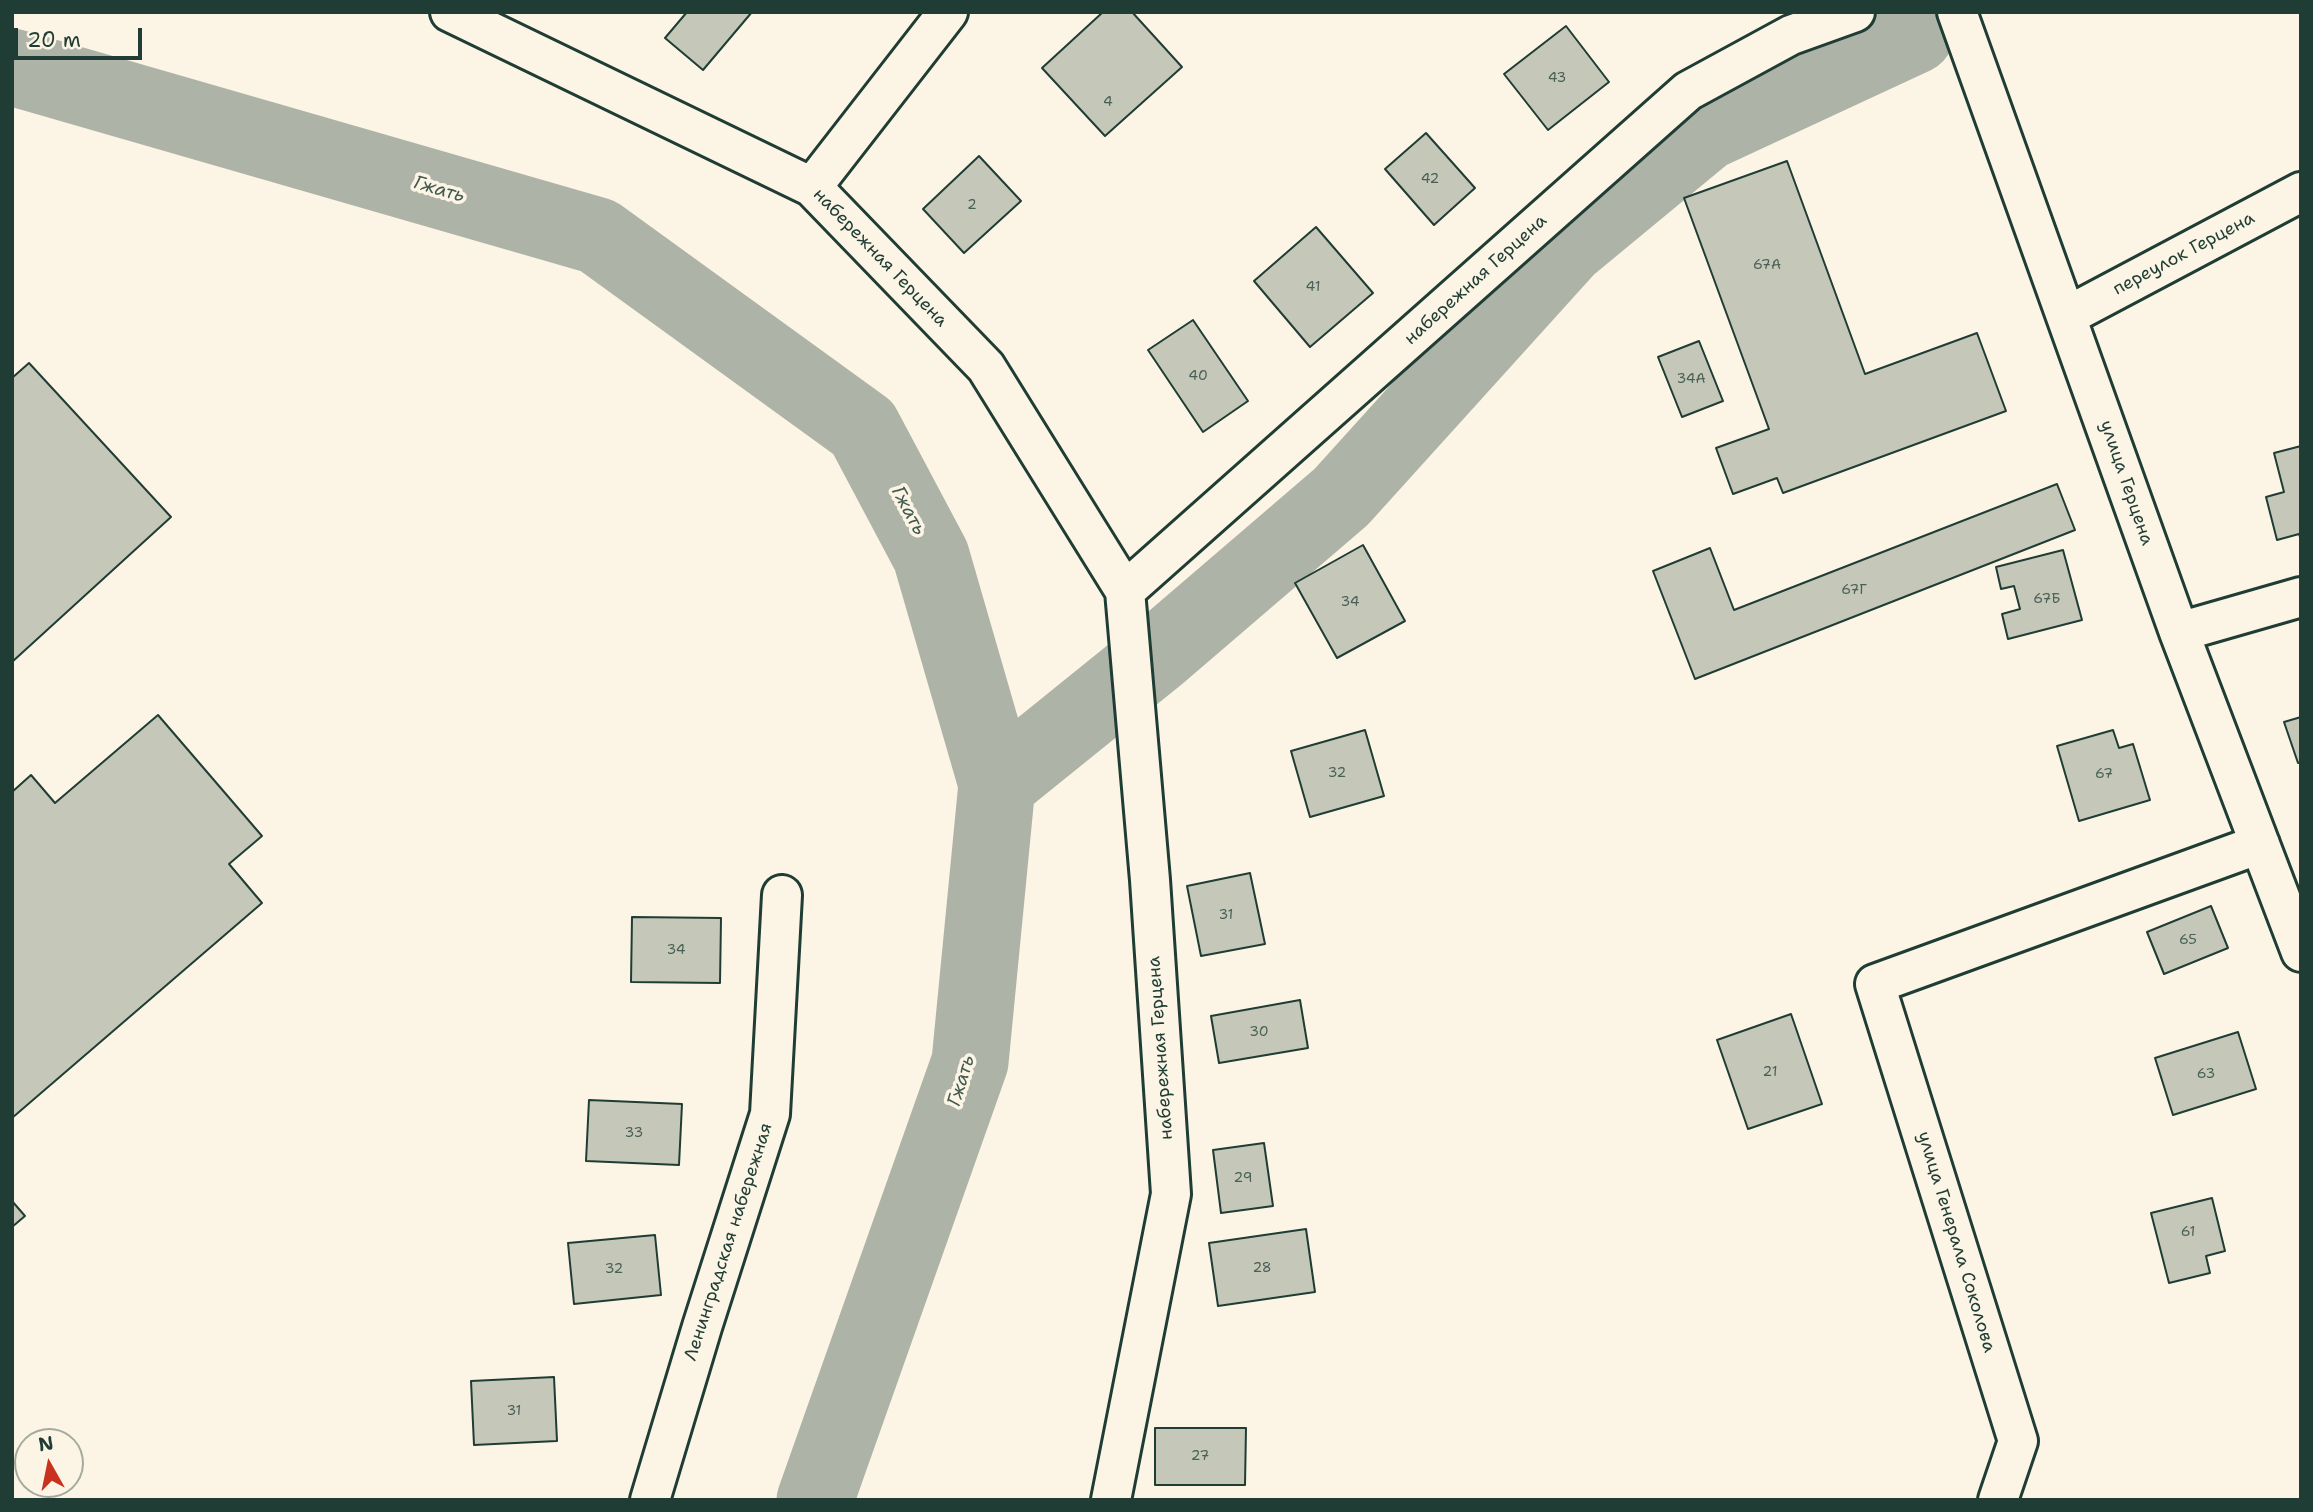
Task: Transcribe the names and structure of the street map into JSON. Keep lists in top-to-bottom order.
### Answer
{
  "streets": {
    "street": [
      "переулок Герцена",
      "набережная Герцена",
      "улица Герцена",
      "Ленинградская набережная",
      "улица Генерала Соколова"
    ]
  },
  "crossings": [
    ["переулок Герцена", "улица Герцена"],
    ["улица Герцена", "улица Генерала Соколова"]
  ],
  "water": ["Гжать"],
  "house_numbers": [
    "43",
    "4",
    "42",
    "2",
    "67А",
    "41",
    "40",
    "34А",
    "67Г",
    "67Б",
    "34",
    "32",
    "67",
    "31",
    "65",
    "34",
    "30",
    "21",
    "63",
    "33",
    "29",
    "61",
    "28",
    "32",
    "31",
    "27"
  ],
  "scale_bar": "20 m",
  "north": "top"
}
